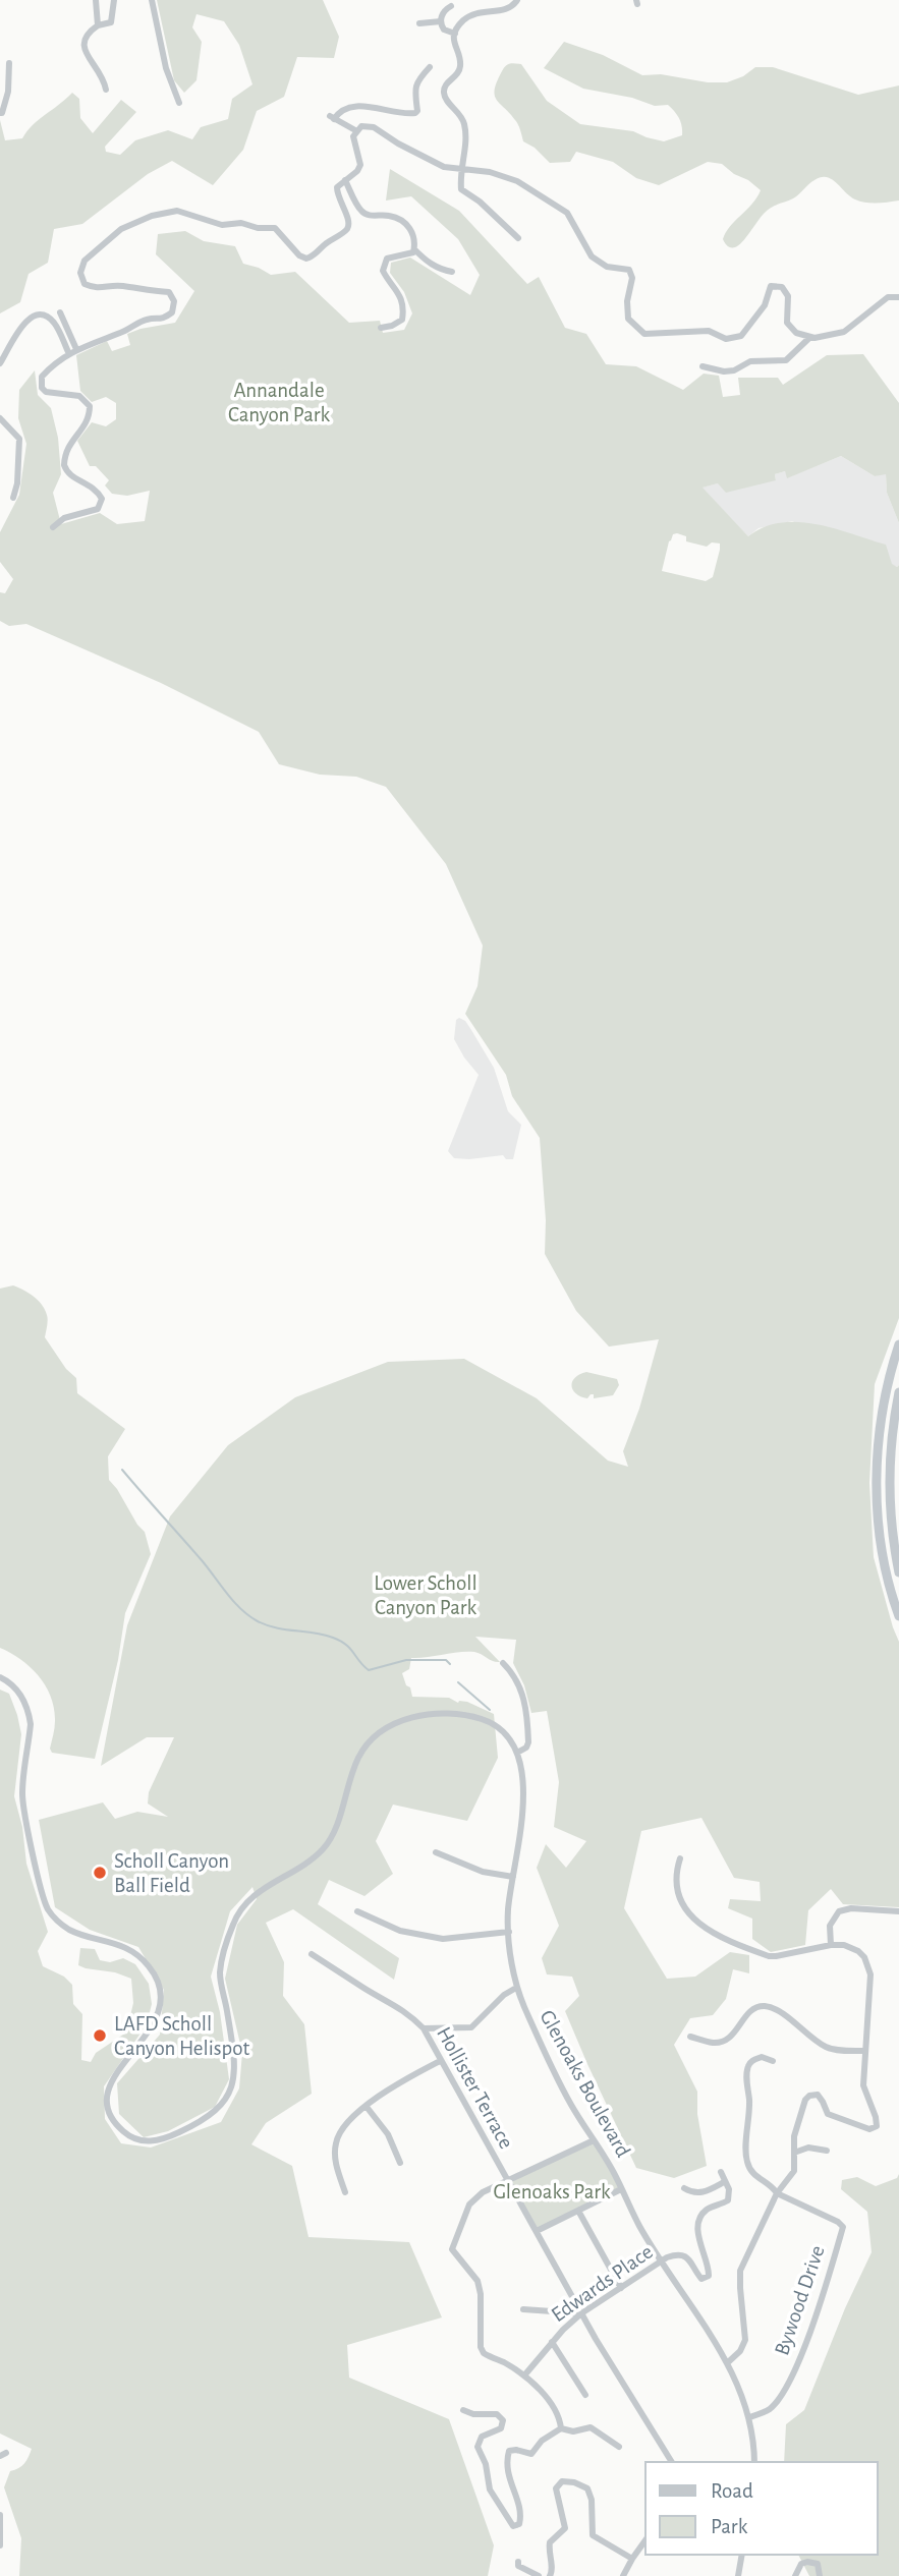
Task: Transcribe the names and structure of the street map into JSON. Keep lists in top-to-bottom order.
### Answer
{
  "streets": {
    "street": [
      "Glenoaks Boulevard",
      "Hollister Terrace",
      "Edwards Place",
      "Bywood Drive"
    ]
  },
  "crossings": [
    ["Glenoaks Boulevard", "Edwards Place"],
    ["Glenoaks Boulevard", "Bywood Drive"],
    ["Hollister Terrace", "Edwards Place"]
  ],
  "parks": ["Annandale Canyon Park", "Lower Scholl Canyon Park", "Glenoaks Park"],
  "places": ["Scholl Canyon Ball Field", "LAFD Scholl Canyon Helispot"],
  "legend": ["Road", "Park"]
}
